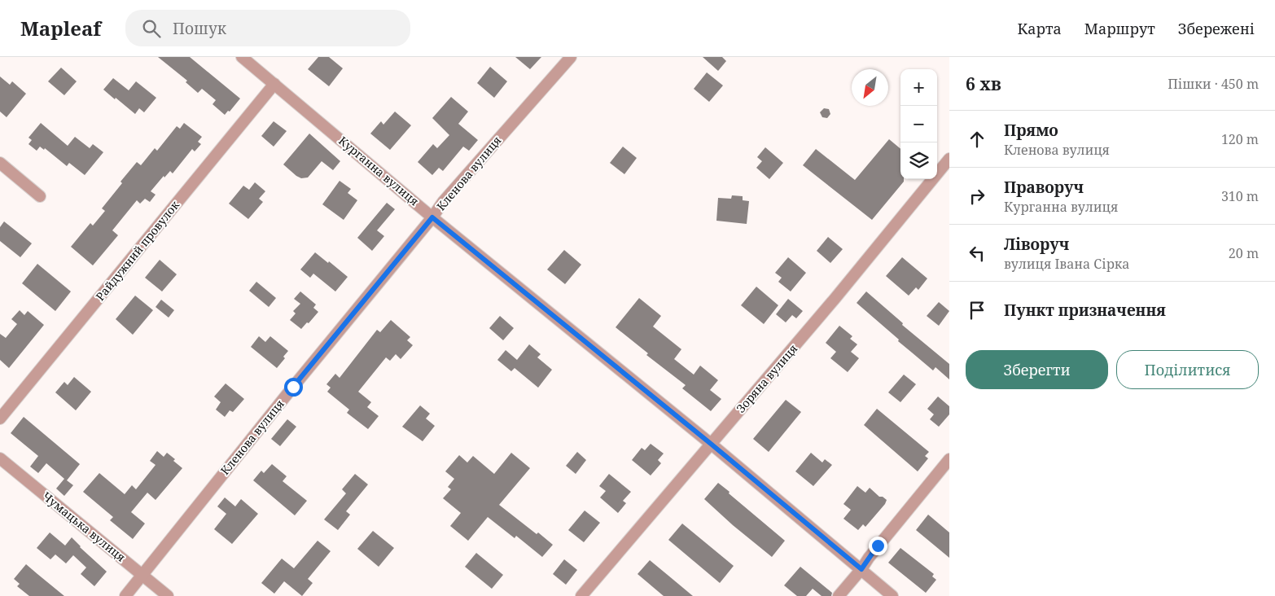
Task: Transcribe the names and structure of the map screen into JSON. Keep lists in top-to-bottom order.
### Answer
{
  "streets": {
    "street": [
      "Курганна вулиця",
      "Кленова вулиця",
      "Райдужний провулок",
      "Зоряна вулиця",
      "Чумацька вулиця"
    ]
  },
  "crossings": [
    ["Курганна вулиця", "Кленова вулиця"],
    ["Курганна вулиця", "Райдужний провулок"],
    ["Курганна вулиця", "Зоряна вулиця"],
    ["Кленова вулиця", "Чумацька вулиця"]
  ],
  "north": "bottom left",
  "page": {
    "header": "Mapleaf",
    "search": "Пошук",
    "nav": ["Карта", "Маршрут", "Збережені"],
    "heading": ["6 хв", "Пішки · 450 m"],
    "map_buttons": ["+", "−"],
    "list": [
      ["Прямо", "Кленова вулиця", "120 m"],
      ["Праворуч", "Курганна вулиця", "310 m"],
      ["Ліворуч", "вулиця Івана Сірка", "20 m"],
      "Пункт призначення"
    ],
    "buttons": ["Зберегти", "Поділитися"]
  }
}
